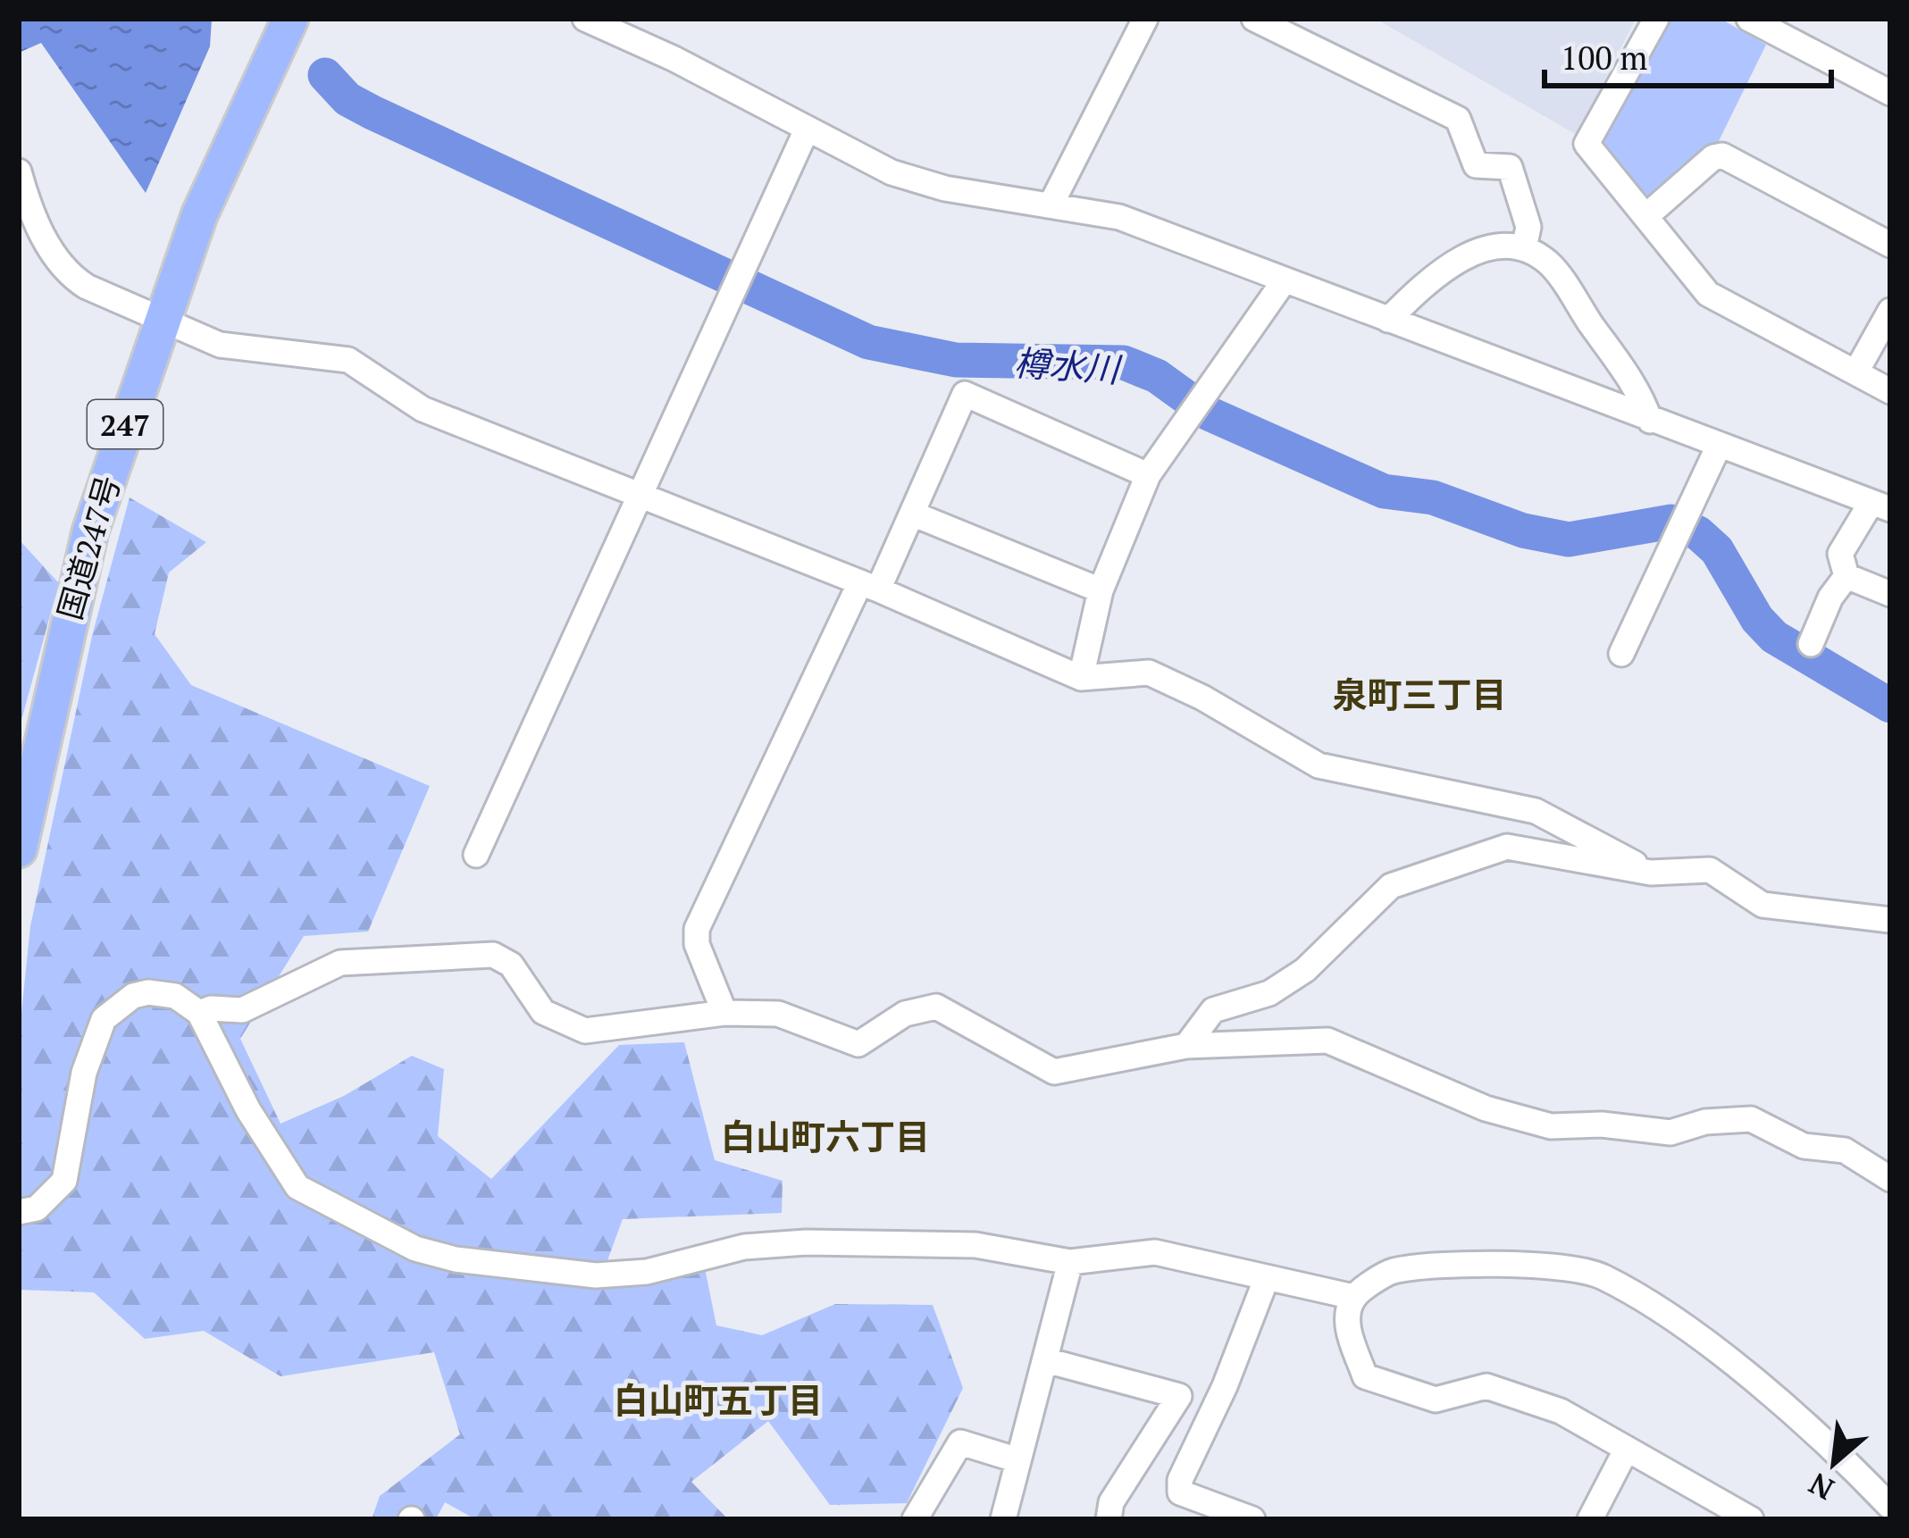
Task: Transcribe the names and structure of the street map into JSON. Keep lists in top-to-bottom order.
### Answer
{
  "streets": {
    "highway": ["247", "国道247号"]
  },
  "districts": ["泉町三丁目", "白山町六丁目", "白山町五丁目"],
  "water": ["樽水川"],
  "scale_bar": "100 m",
  "north": "bottom left"
}
